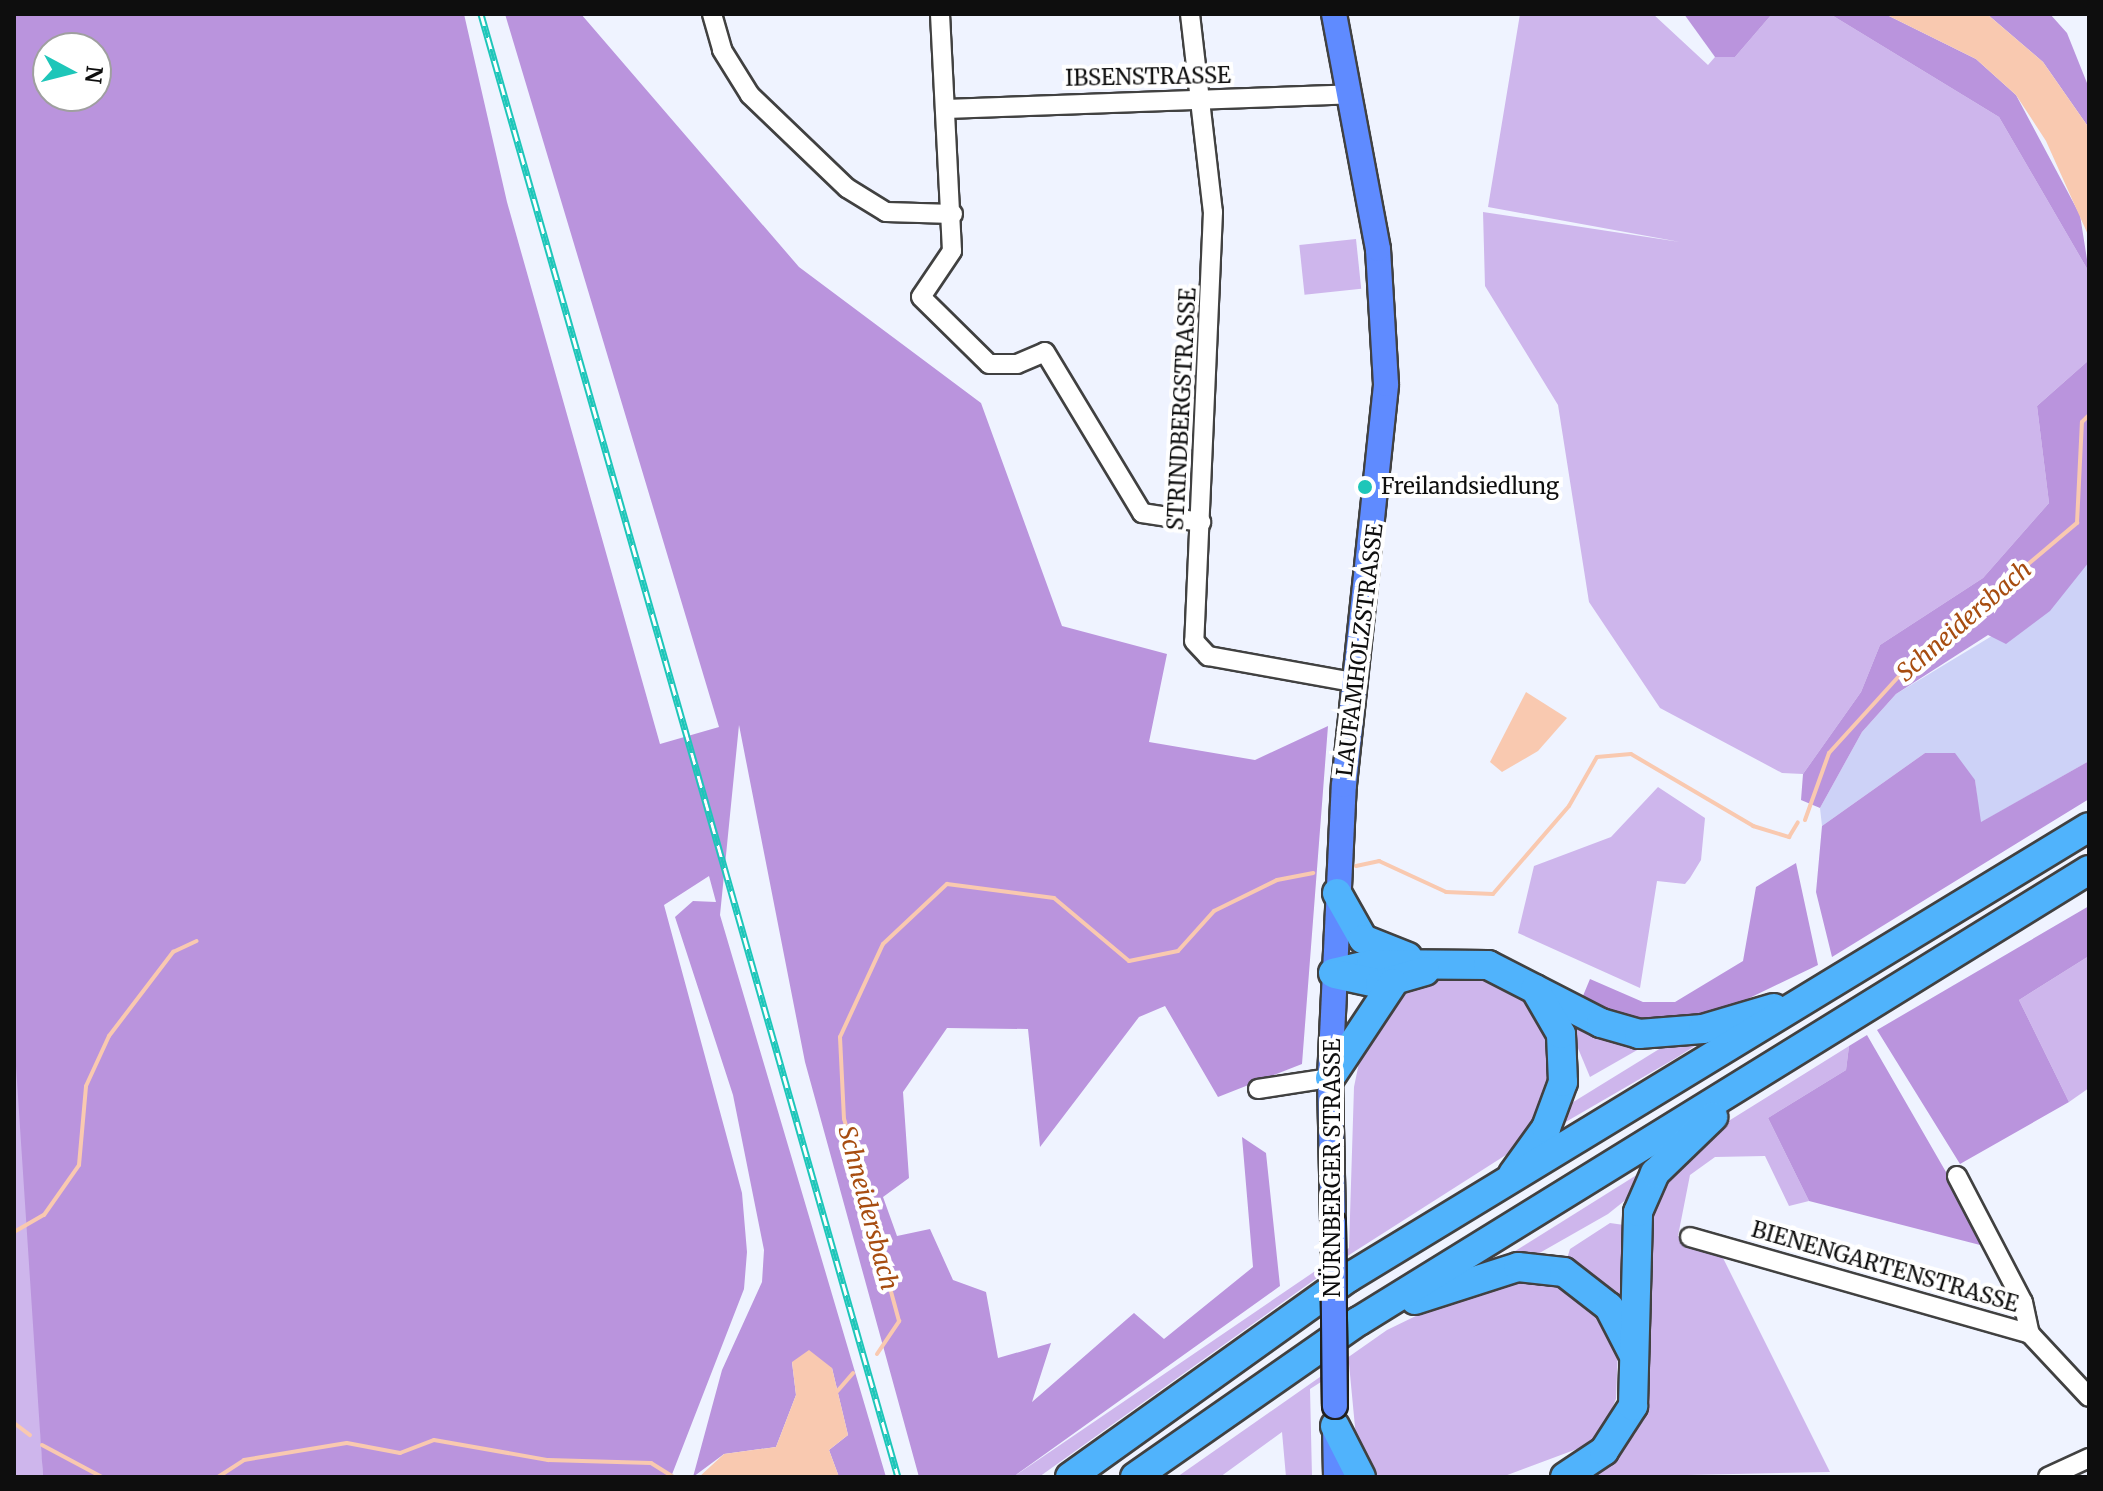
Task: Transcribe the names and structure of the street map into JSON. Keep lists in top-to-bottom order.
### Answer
{
  "streets": {
    "main road": ["LAUFAMHOLZSTRASSE", "NÜRNBERGER STRASSE"],
    "street": ["IBSENSTRASSE", "STRINDBERGSTRASSE", "BIENENGARTENSTRASSE"]
  },
  "crossings": [
    ["IBSENSTRASSE", "STRINDBERGSTRASSE"],
    ["IBSENSTRASSE", "LAUFAMHOLZSTRASSE"],
    ["STRINDBERGSTRASSE", "LAUFAMHOLZSTRASSE"],
    ["LAUFAMHOLZSTRASSE", "NÜRNBERGER STRASSE"]
  ],
  "water": ["Schneidersbach"],
  "places": ["Freilandsiedlung"],
  "north": "right"
}
